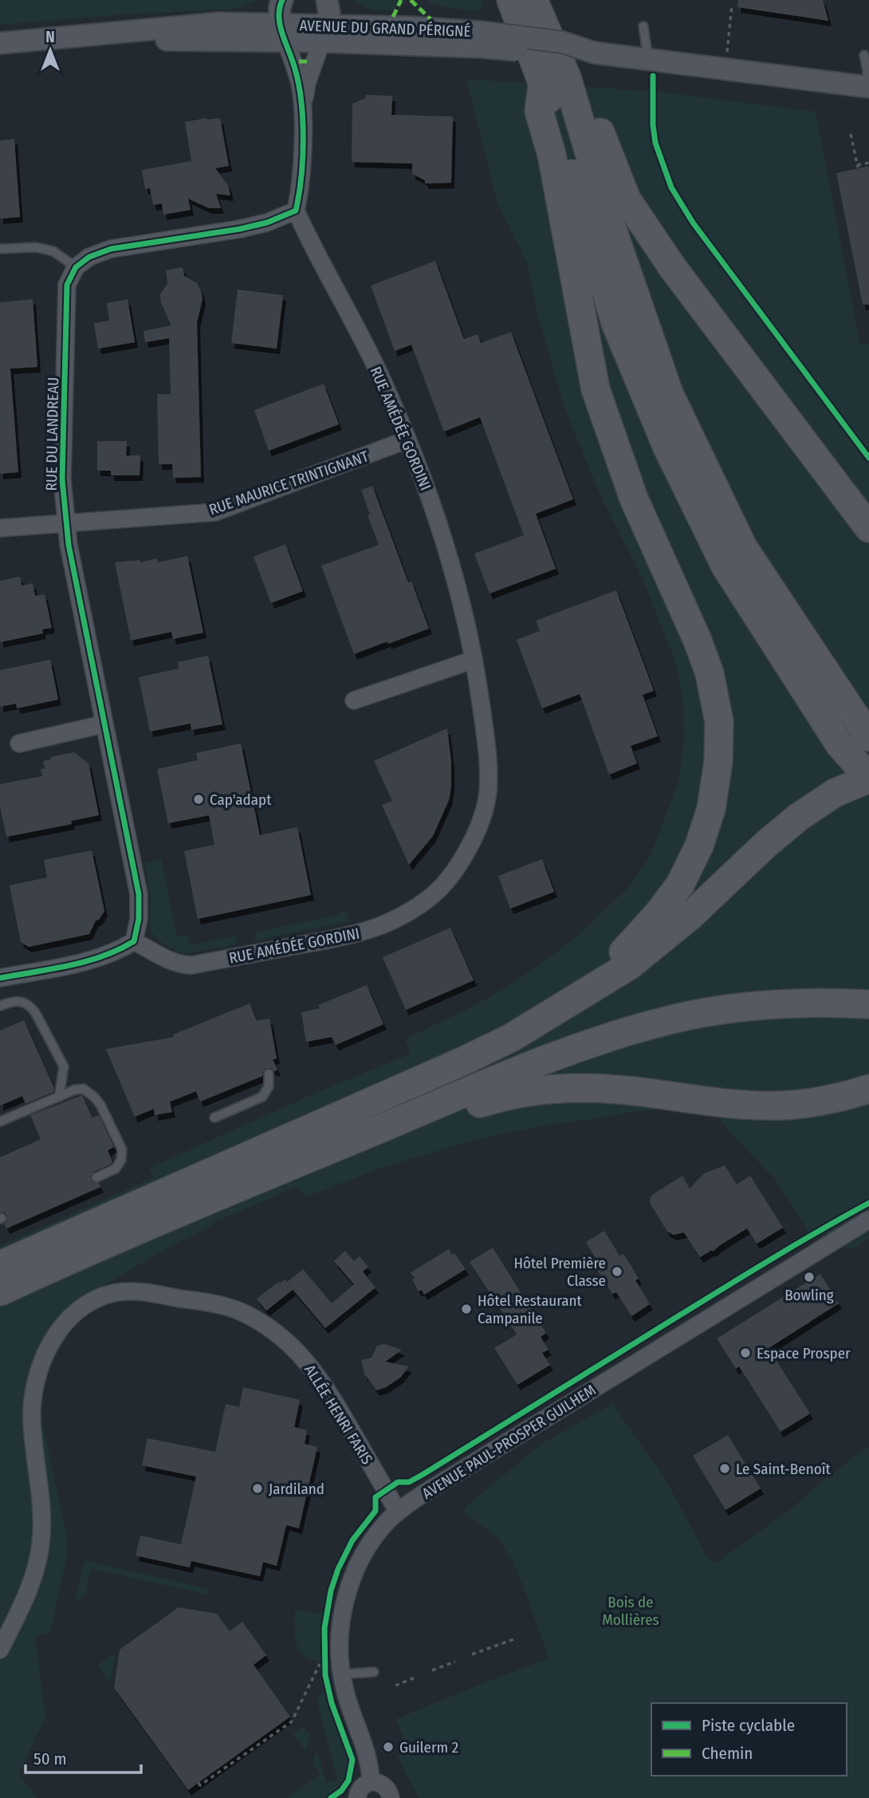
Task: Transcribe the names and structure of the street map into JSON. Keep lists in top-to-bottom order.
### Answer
{
  "streets": {
    "street": [
      "AVENUE DU GRAND PÉRIGNÉ",
      "RUE AMÉDÉE GORDINI",
      "RUE DU LANDREAU",
      "RUE MAURICE TRINTIGNANT",
      "ALLÉE HENRI FARIS",
      "AVENUE PAUL-PROSPER GUILHEM"
    ]
  },
  "crossings": [
    ["RUE AMÉDÉE GORDINI", "RUE DU LANDREAU"],
    ["RUE AMÉDÉE GORDINI", "RUE MAURICE TRINTIGNANT"],
    ["RUE DU LANDREAU", "RUE MAURICE TRINTIGNANT"],
    ["ALLÉE HENRI FARIS", "AVENUE PAUL-PROSPER GUILHEM"]
  ],
  "parks": ["Bois de Mollières"],
  "places": [
    "Cap'adapt",
    "Hôtel Première Classe",
    "Bowling",
    "Hôtel Restaurant Campanile",
    "Espace Prosper",
    "Le Saint-Benoît",
    "Jardiland",
    "Guilerm 2"
  ],
  "legend": ["Piste cyclable", "Chemin"],
  "scale_bar": "50 m",
  "north": "top"
}
